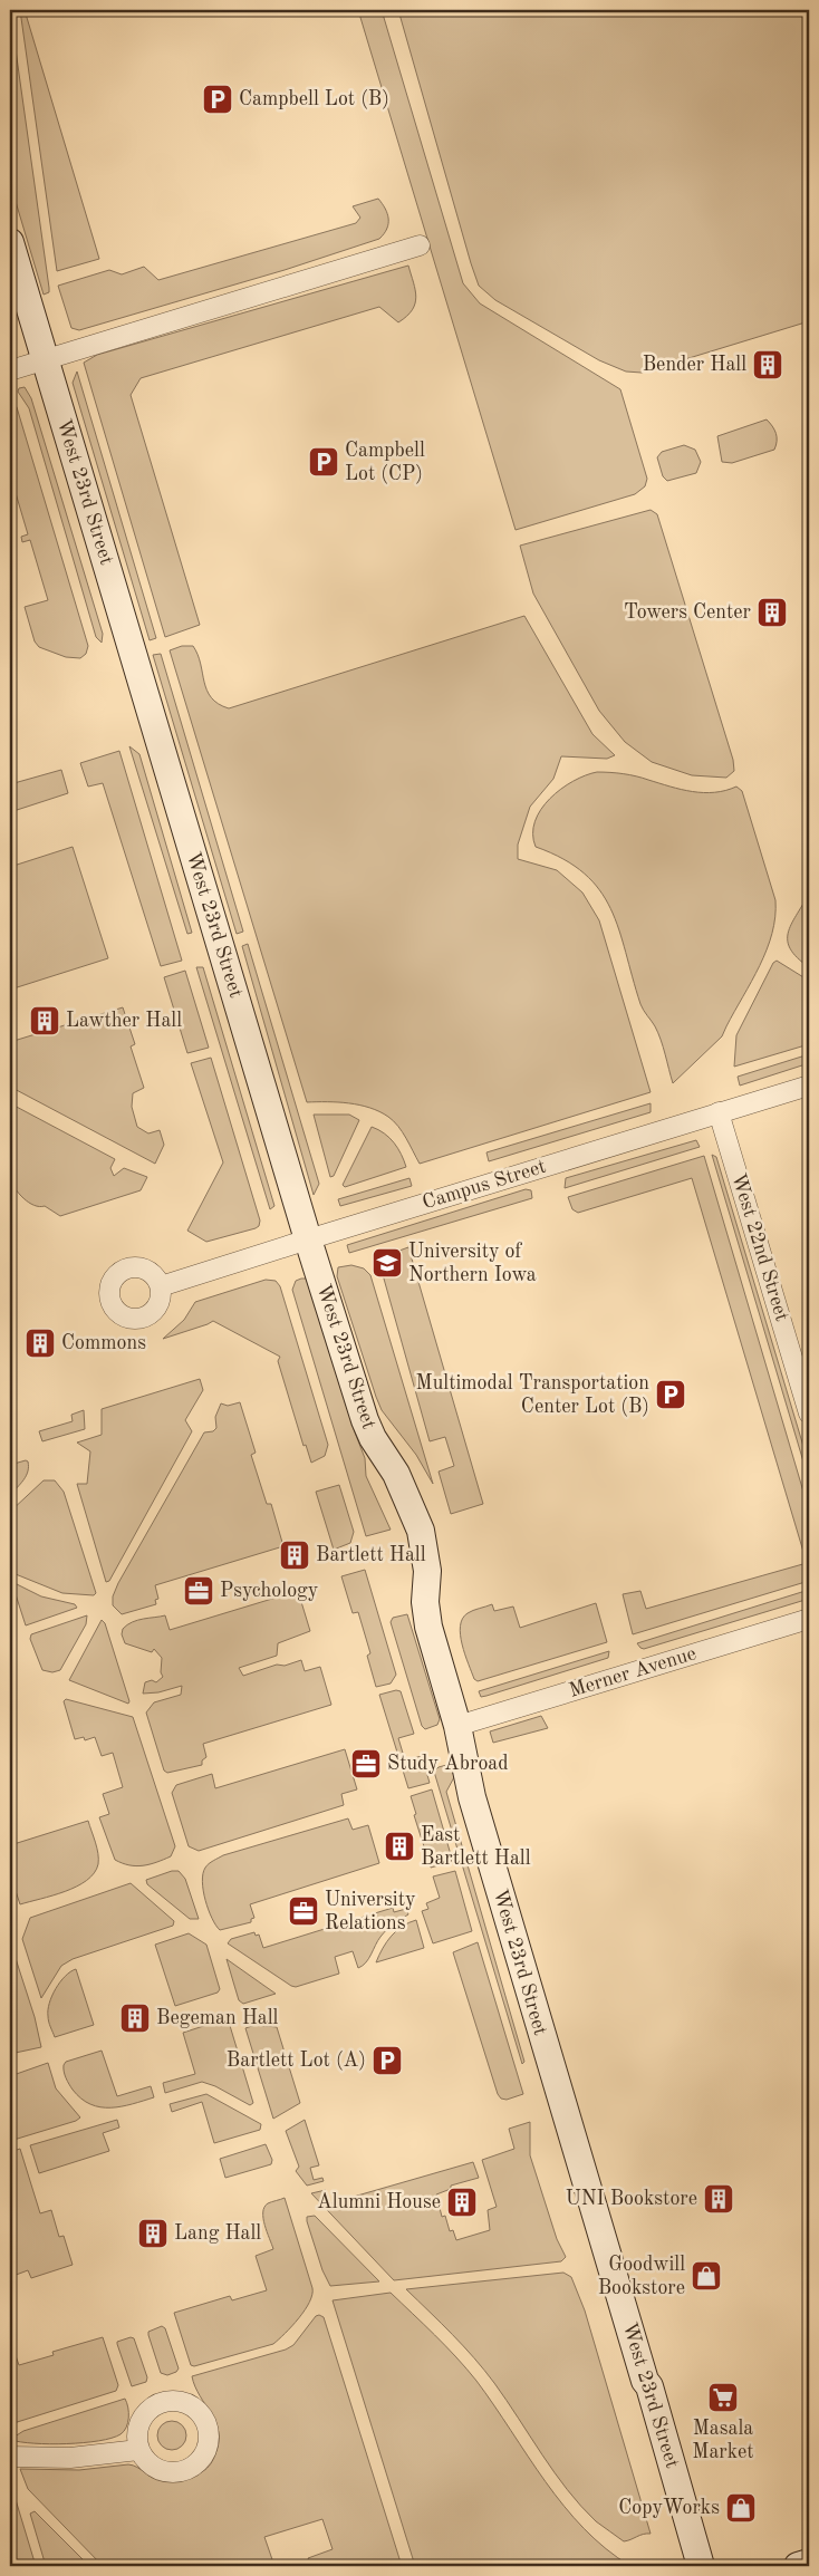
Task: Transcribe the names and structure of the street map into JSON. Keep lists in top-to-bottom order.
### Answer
{
  "streets": {
    "street": [
      "West 23rd Street",
      "Campus Street",
      "West 22nd Street",
      "Merner Avenue"
    ]
  },
  "crossings": [
    ["West 23rd Street", "Campus Street"],
    ["West 23rd Street", "Merner Avenue"],
    ["Campus Street", "West 22nd Street"]
  ],
  "places": {
    "parking": [
      "Campbell Lot (B)",
      "Campbell Lot (CP)",
      "Multimodal Transportation Center Lot (B)",
      "Bartlett Lot (A)"
    ],
    "building": [
      "Bender Hall",
      "Towers Center",
      "Lawther Hall",
      "Commons",
      "Bartlett Hall",
      "East Bartlett Hall",
      "Begeman Hall",
      "UNI Bookstore",
      "Alumni House",
      "Lang Hall"
    ],
    "school or university": ["University of Northern Iowa"],
    "office": ["Psychology", "Study Abroad", "University Relations"],
    "shop": ["Goodwill Bookstore", "CopyWorks"],
    "supermarket": ["Masala Market"]
  }
}
